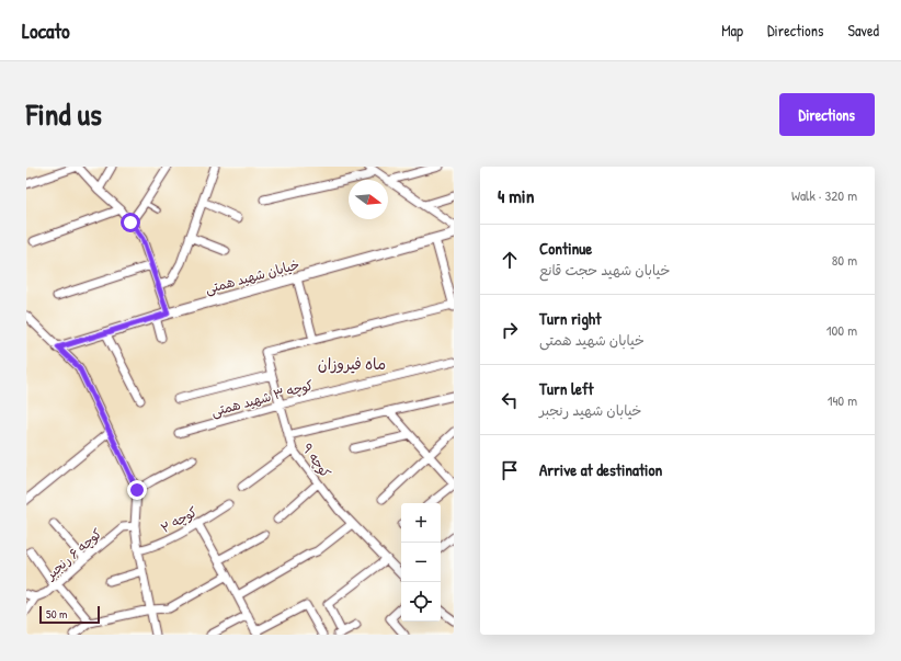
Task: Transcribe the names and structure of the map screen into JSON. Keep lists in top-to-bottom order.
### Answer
{
  "streets": {
    "street": [
      "خیابان شهید همتی",
      "کوچه ۳ شهید همتی",
      "کوچه ۹",
      "کوچه ۲",
      "کوچه ۶ رنجبر"
    ]
  },
  "crossings": [
    ["کوچه ۳ شهید همتی", "کوچه ۹"]
  ],
  "districts": ["ماه فیروزان"],
  "scale_bar": "50 m",
  "north": "right",
  "page": {
    "header": "Locato",
    "nav": ["Map", "Directions", "Saved"],
    "title": "Find us",
    "buttons": "Directions",
    "heading": ["4 min", "Walk · 320 m"],
    "list": [
      ["Continue", "خیابان شهید حجت قانع", "80 m"],
      ["Turn right", "خیابان شهید همتی", "100 m"],
      ["Turn left", "خیابان شهید رنجبر", "140 m"],
      "Arrive at destination"
    ],
    "map_buttons": ["+", "−"],
    "scale": "50 m"
  }
}
